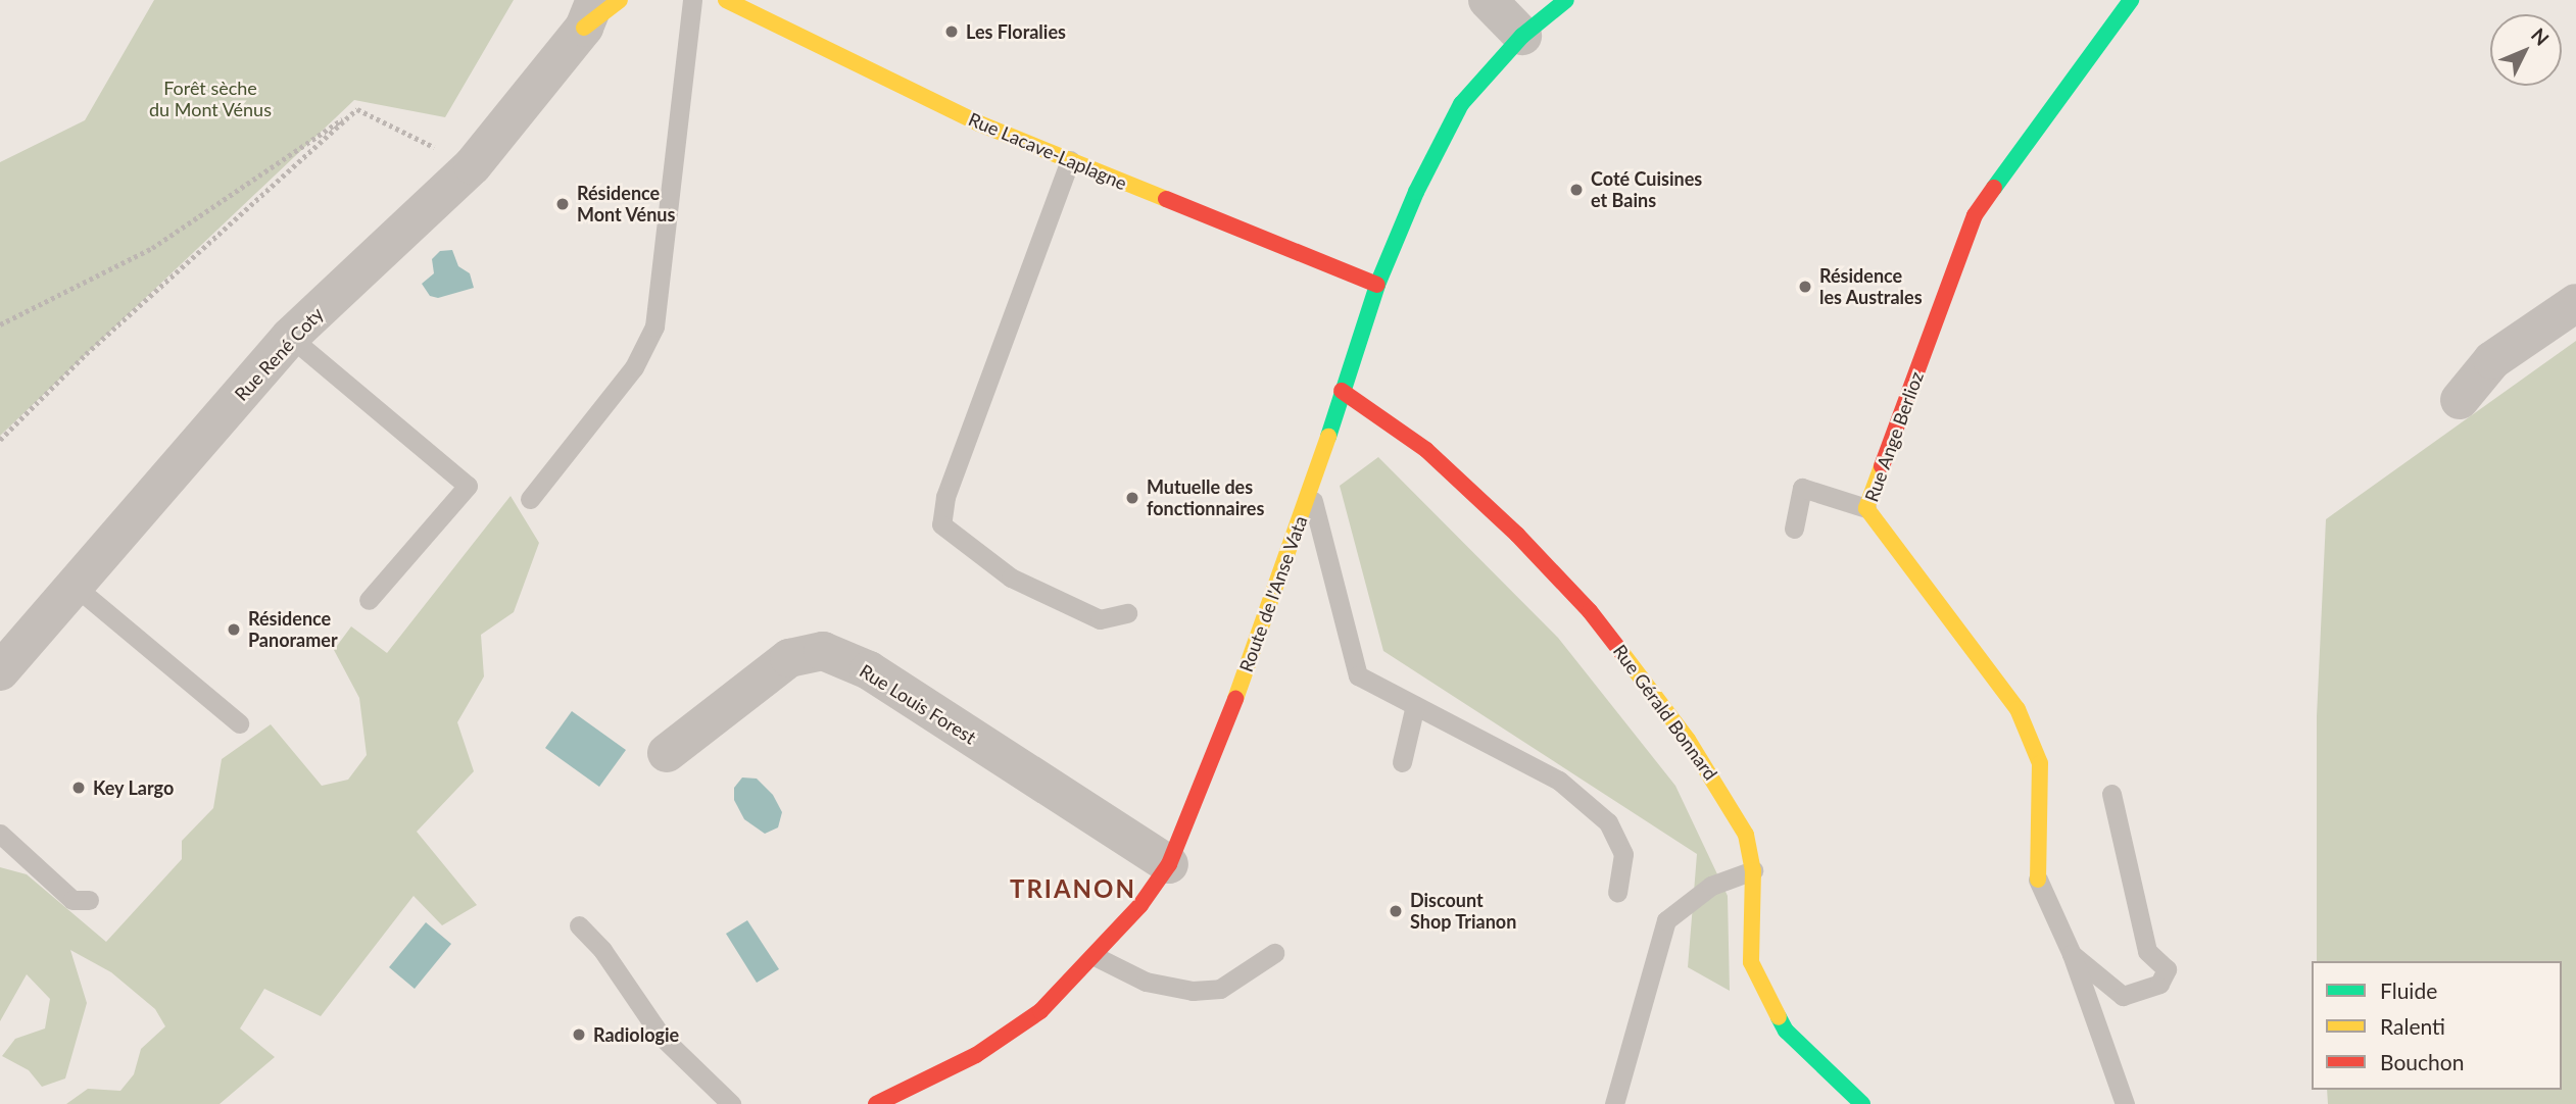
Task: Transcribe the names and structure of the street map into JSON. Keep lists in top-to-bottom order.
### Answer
{
  "streets": {
    "street": [
      "Rue Lacave-Laplagne",
      "Rue René Coty",
      "Rue Ange Berlioz",
      "Route de l'Anse Vata",
      "Rue Louis Forest",
      "Rue Gérald Bonnard"
    ]
  },
  "crossings": [
    ["Rue Lacave-Laplagne", "Route de l'Anse Vata"],
    ["Route de l'Anse Vata", "Rue Louis Forest"],
    ["Route de l'Anse Vata", "Rue Gérald Bonnard"]
  ],
  "districts": ["TRIANON"],
  "parks": ["Forêt sèche du Mont Vénus"],
  "places": [
    "Les Floralies",
    "Coté Cuisines et Bains",
    "Résidence Mont Vénus",
    "Résidence les Australes",
    "Mutuelle des fonctionnaires",
    "Résidence Panoramer",
    "Key Largo",
    "Discount Shop Trianon",
    "Radiologie"
  ],
  "legend": ["Fluide", "Ralenti", "Bouchon"],
  "north": "top right"
}
